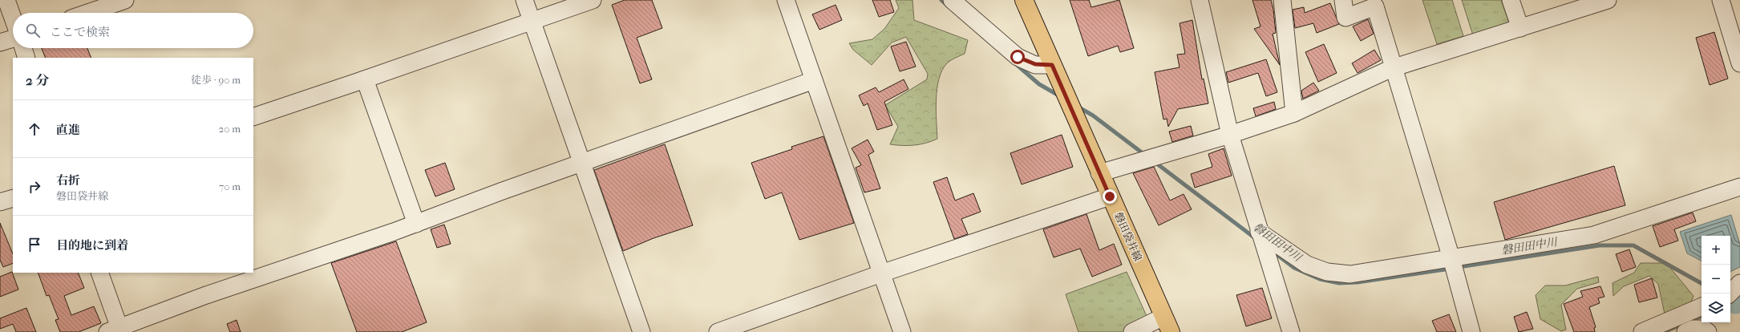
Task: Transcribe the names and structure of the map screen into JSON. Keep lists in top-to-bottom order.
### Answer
{
  "streets": {
    "main road": ["磐田袋井線"]
  },
  "water": ["磐田田中川"],
  "page": {
    "search": "ここで検索",
    "heading": ["2 分", "徒歩 · 90 m"],
    "list": [
      ["直進", "20 m"],
      ["右折", "磐田袋井線", "70 m"],
      "目的地に到着"
    ],
    "map_buttons": ["+", "−"]
  }
}
